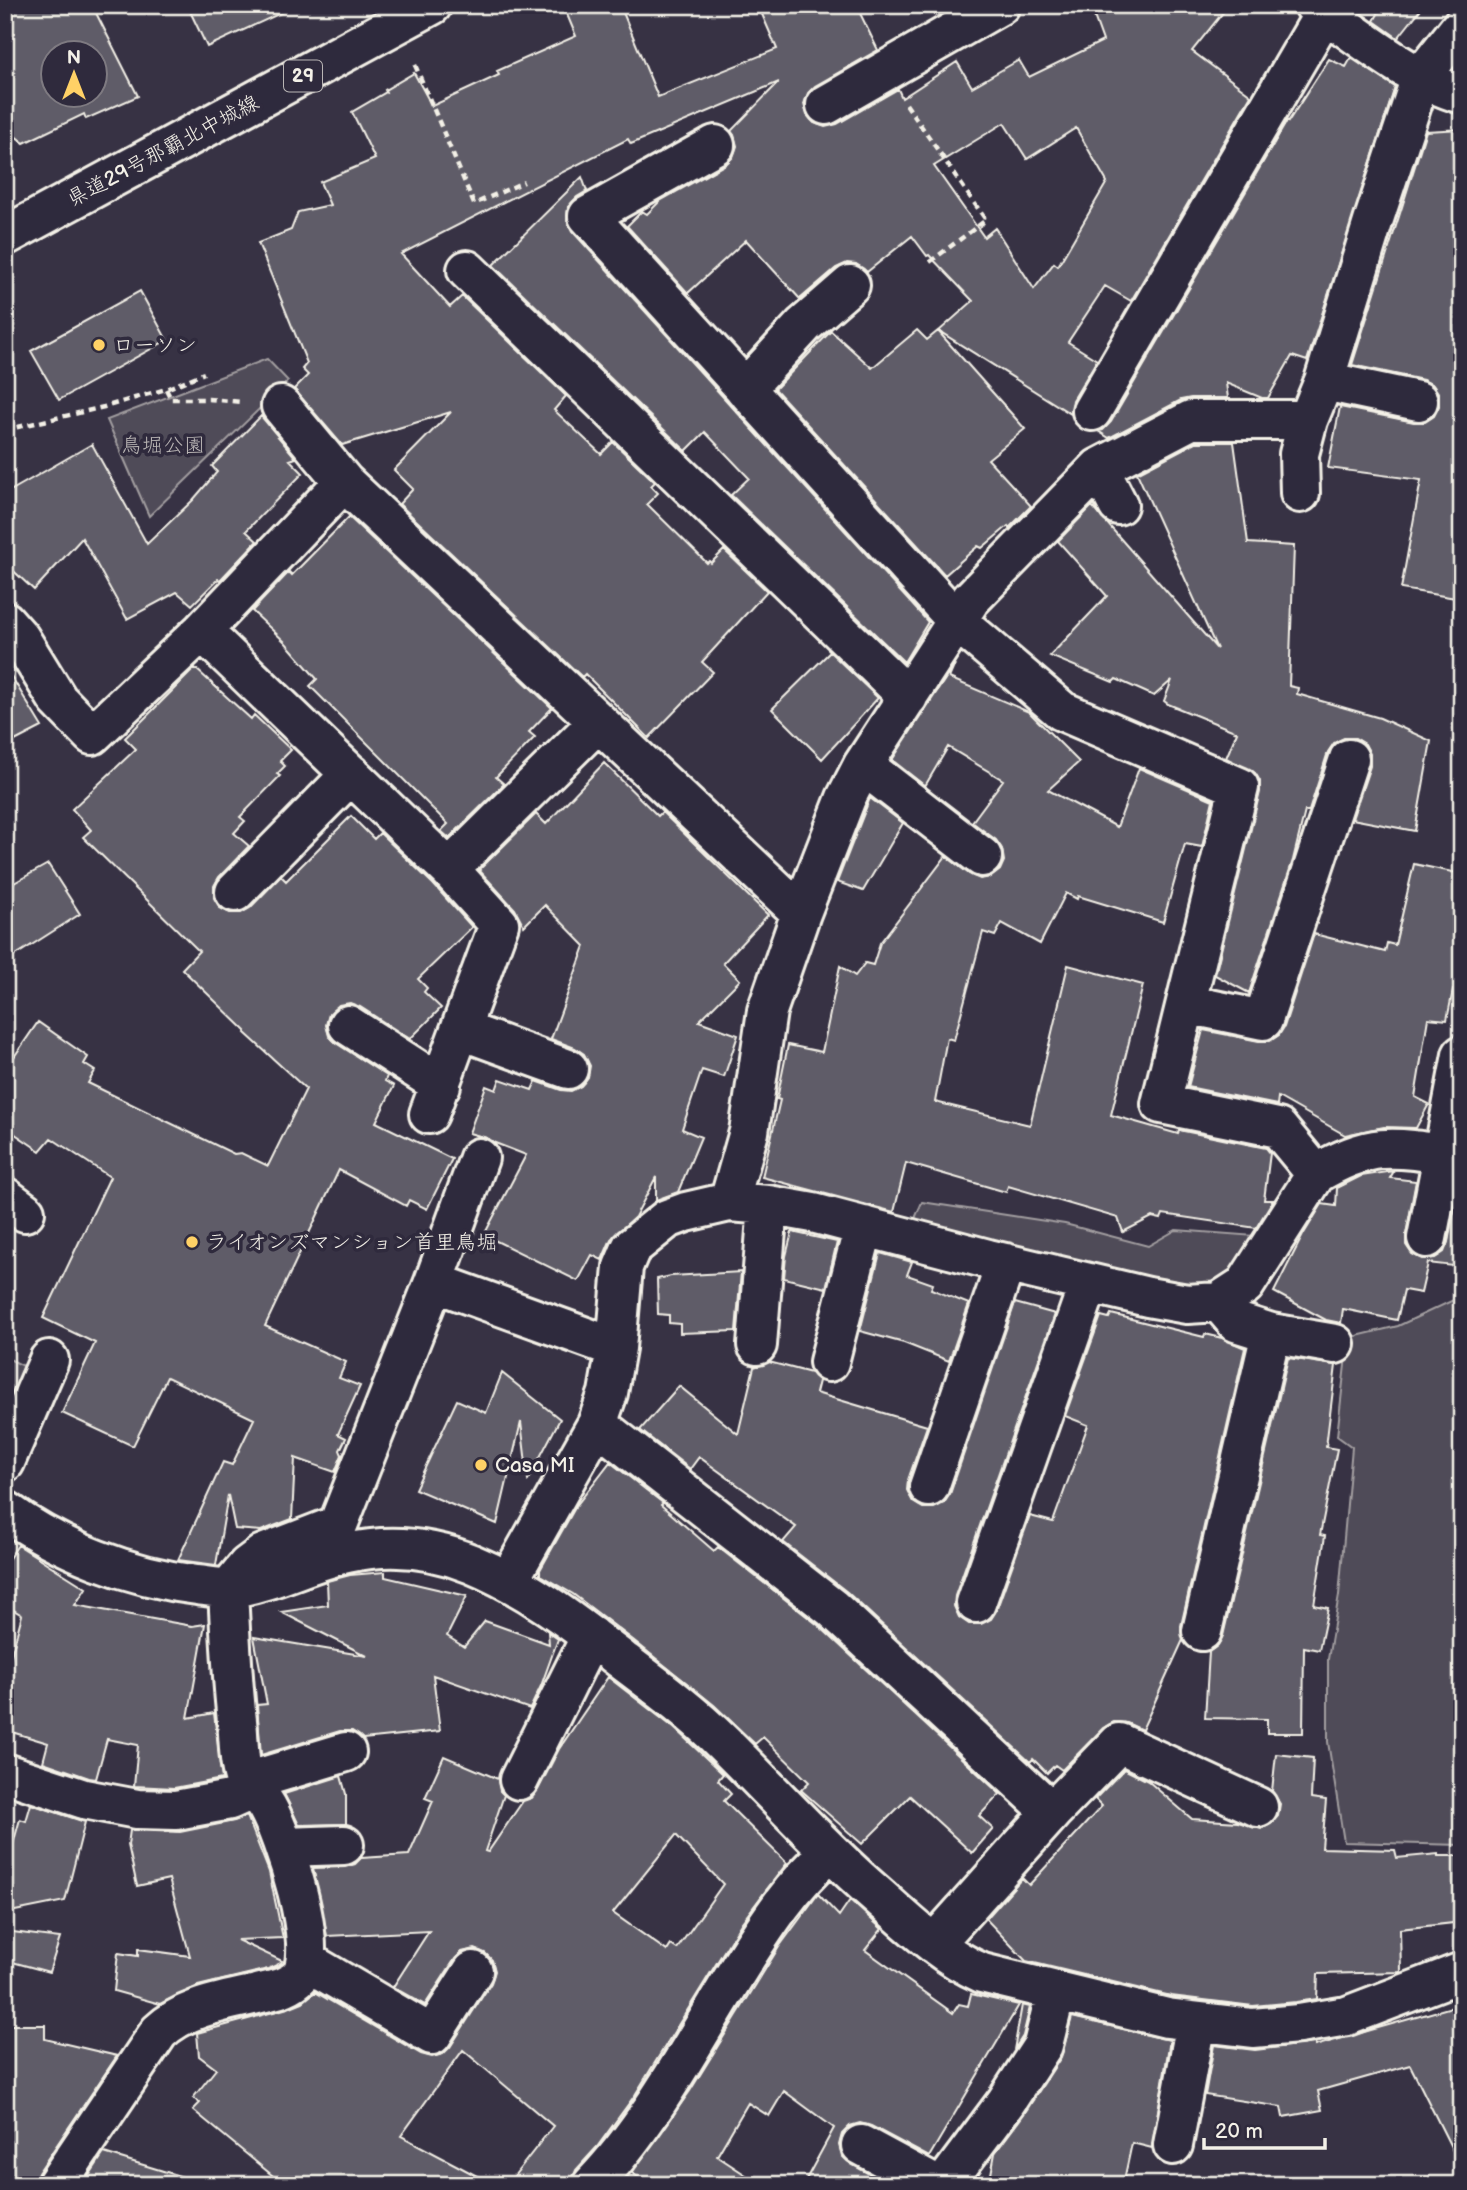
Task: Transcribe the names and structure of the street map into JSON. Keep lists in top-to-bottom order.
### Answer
{
  "streets": {
    "street": ["29", "県道29号那覇北中城線"]
  },
  "parks": ["鳥堀公園"],
  "places": ["ローソン", "ライオンズマンション首里鳥堀", "Casa MI"],
  "scale_bar": "20 m",
  "north": "top"
}
